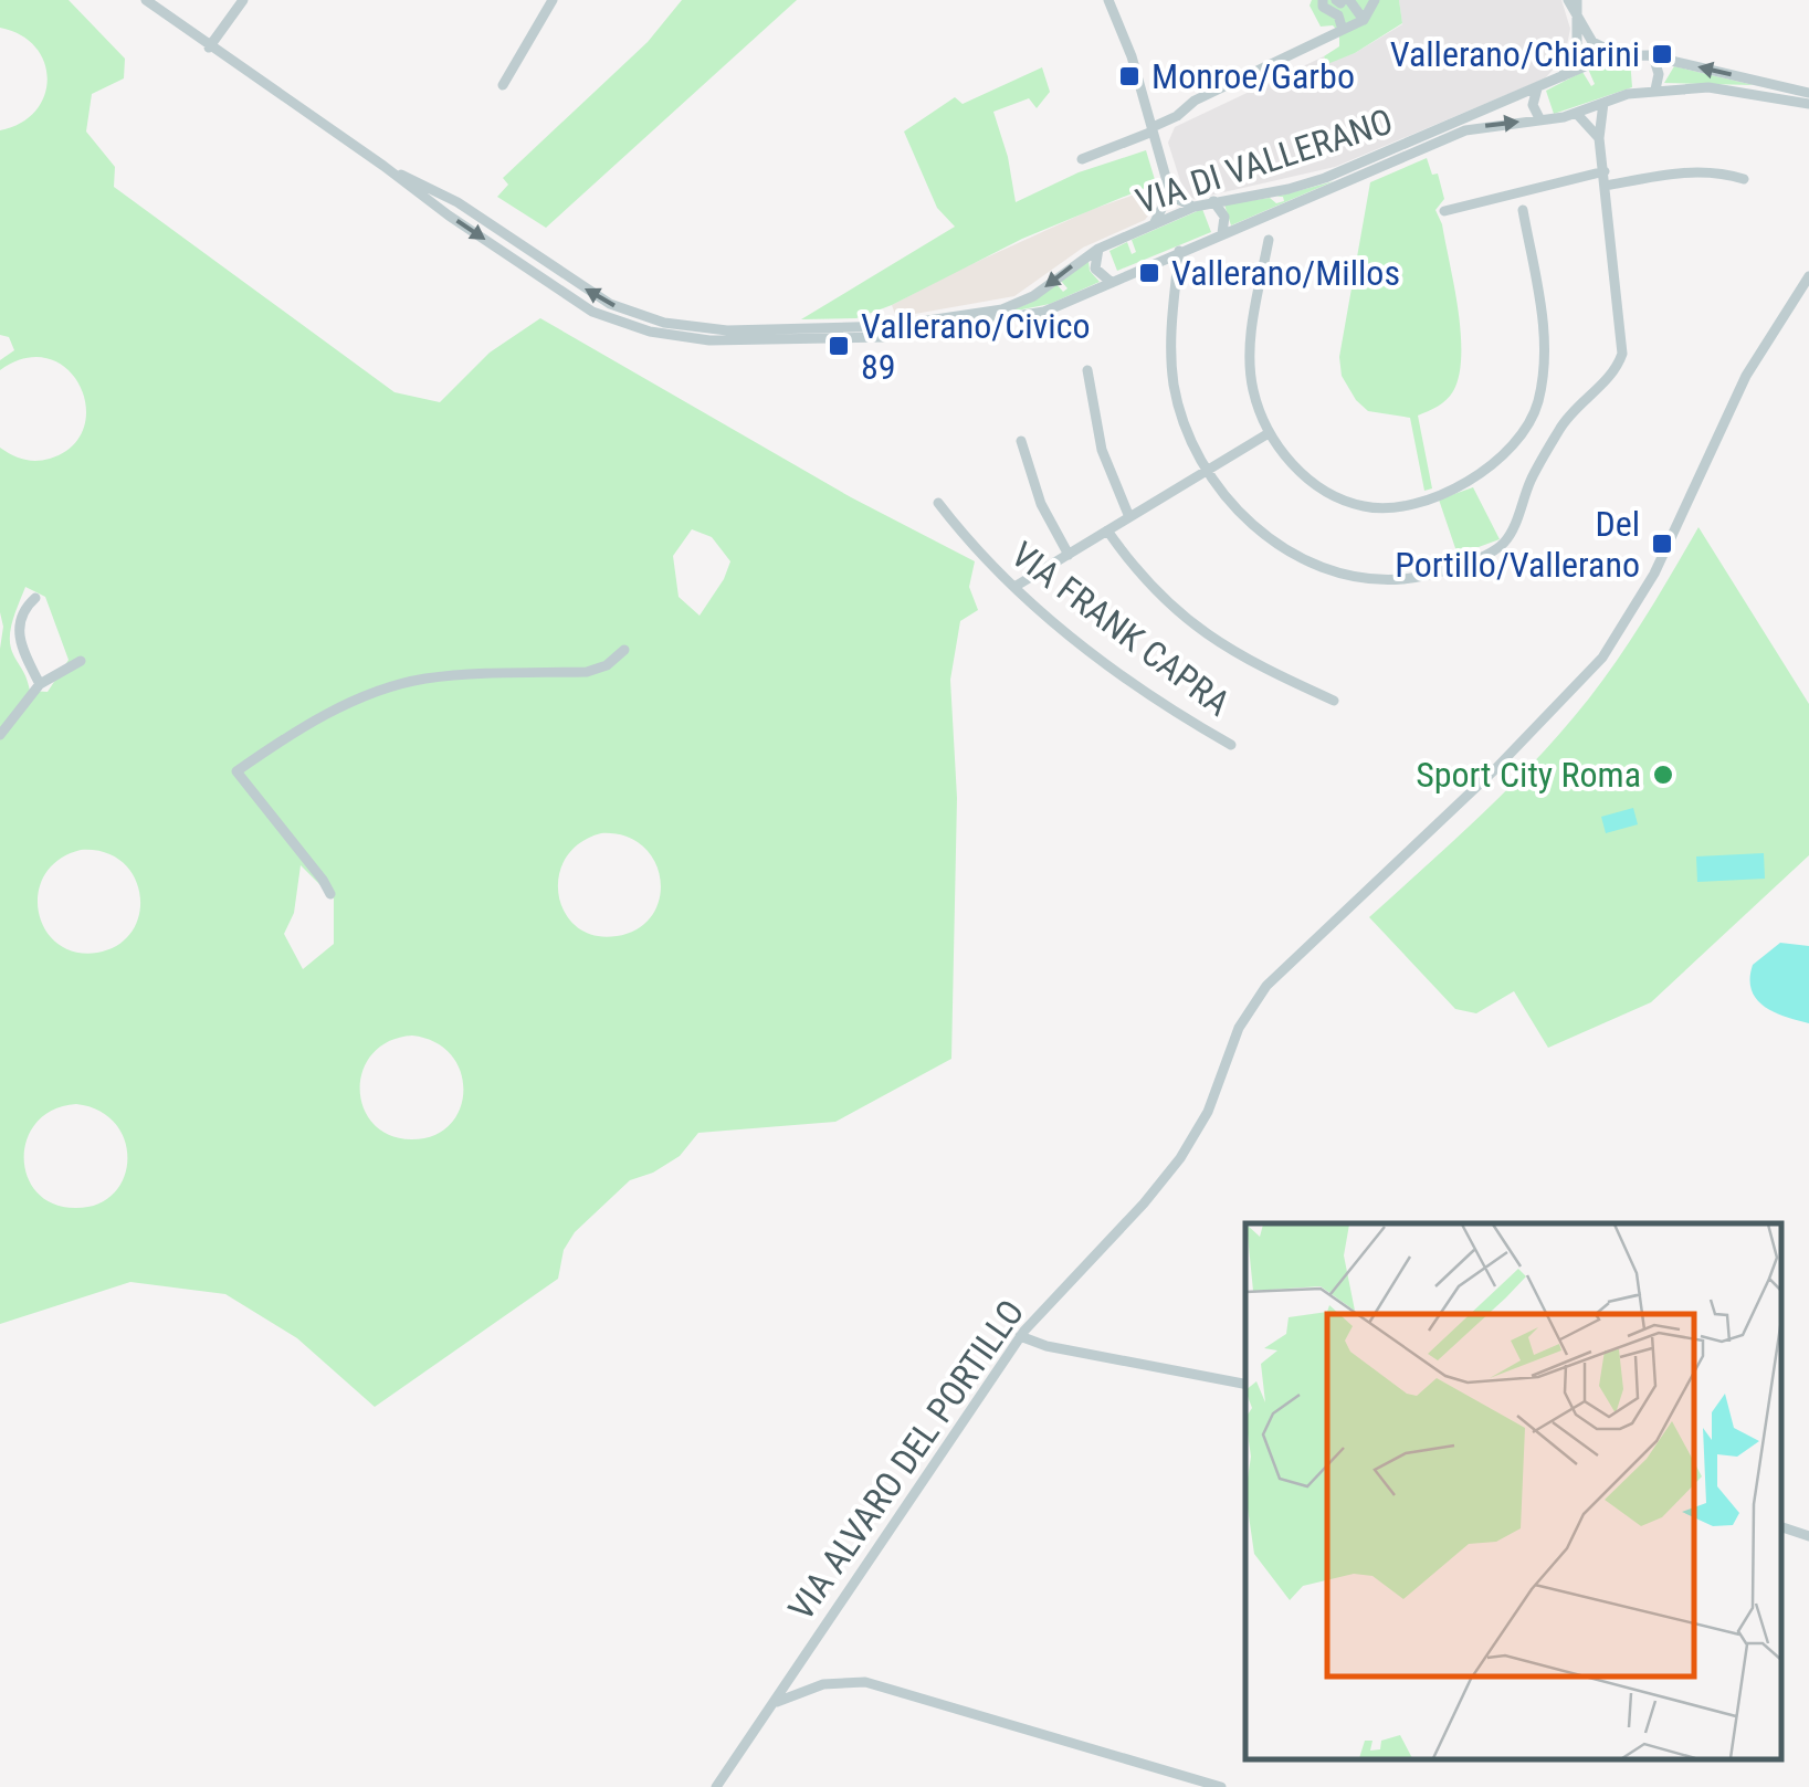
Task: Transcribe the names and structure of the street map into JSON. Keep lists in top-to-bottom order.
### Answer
{
  "streets": {
    "street": ["VIA DI VALLERANO", "VIA FRANK CAPRA", "VIA ALVARO DEL PORTILLO"]
  },
  "places": {
    "transit": [
      "Vallerano/Chiarini",
      "Monroe/Garbo",
      "Vallerano/Millos",
      "Vallerano/Civico 89",
      "Del Portillo/Vallerano"
    ],
    "other": ["Sport City Roma"]
  }
}
